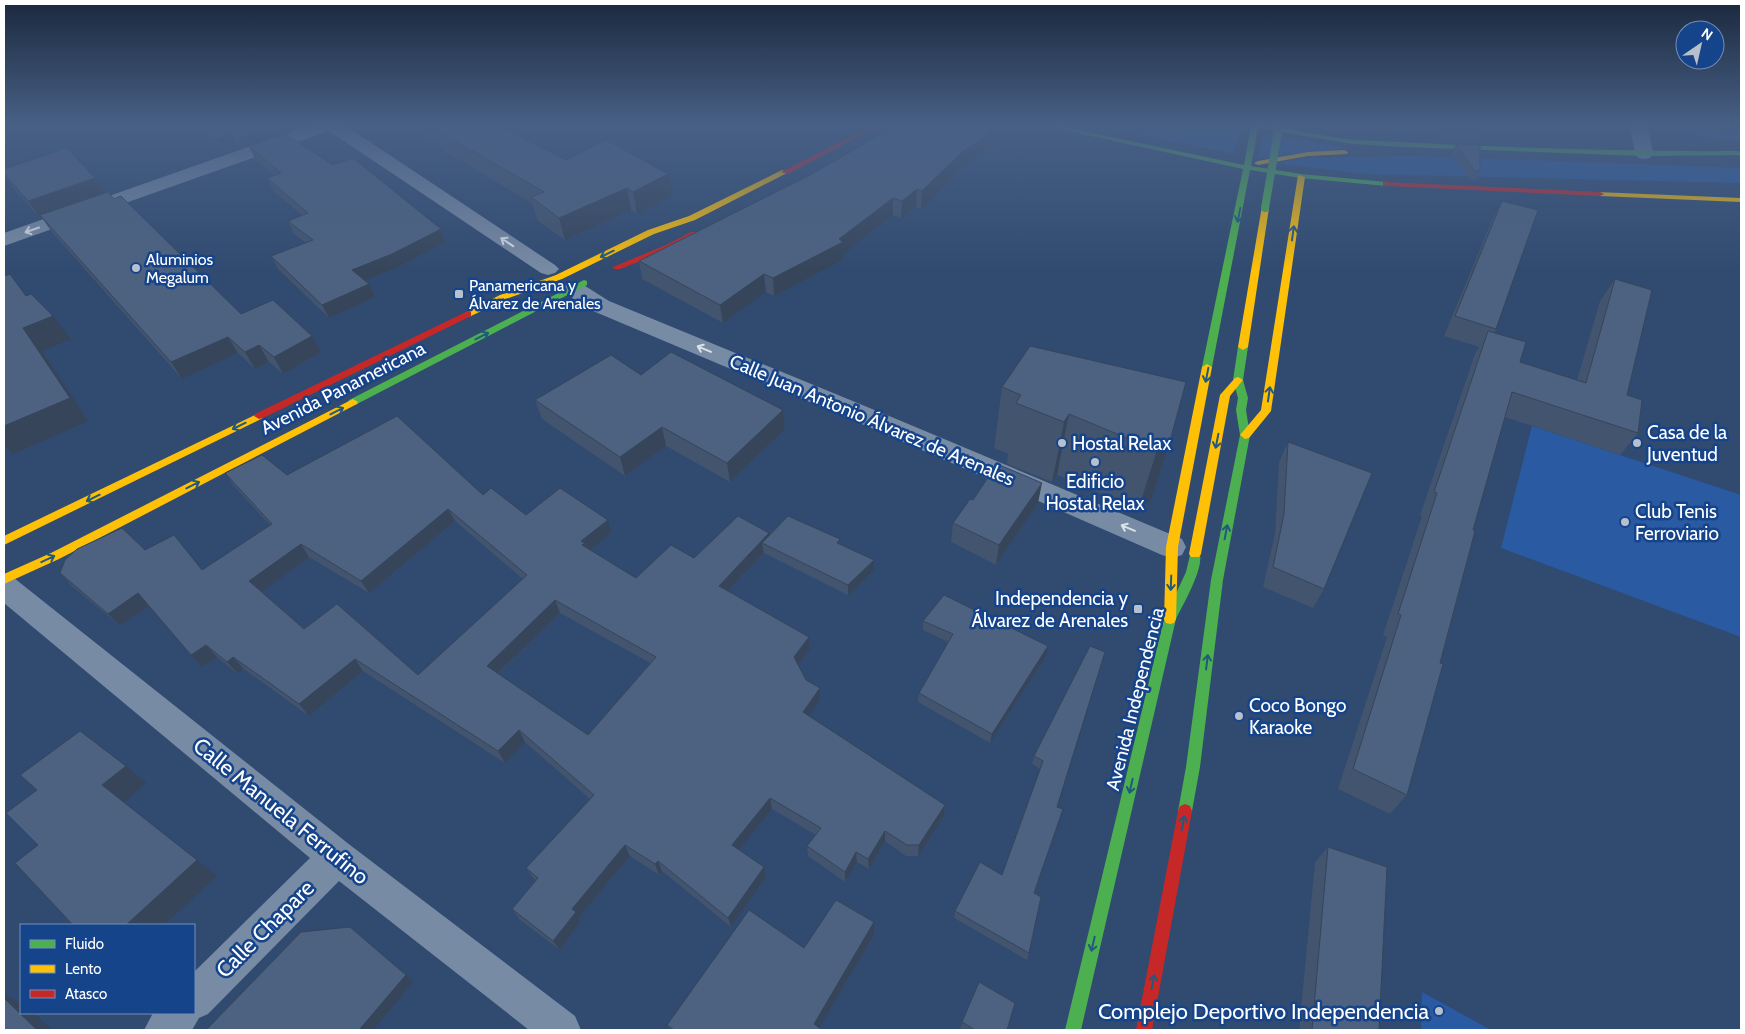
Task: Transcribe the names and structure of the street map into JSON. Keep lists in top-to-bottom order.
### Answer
{
  "streets": {
    "main road": ["Avenida Panamericana", "Avenida Independencia"],
    "street": ["Calle Juan Antonio Álvarez de Arenales", "Calle Manuela Ferrufino", "Calle Chapare"]
  },
  "crossings": [
    ["Avenida Panamericana", "Calle Juan Antonio Álvarez de Arenales"],
    ["Calle Manuela Ferrufino", "Calle Chapare"]
  ],
  "one_way": ["Calle Juan Antonio Álvarez de Arenales"],
  "places": {
    "other": [
      "Aluminios Megalum",
      "Hostal Relax",
      "Casa de la Juventud",
      "Edificio Hostal Relax",
      "Club Tenis Ferroviario",
      "Coco Bongo Karaoke",
      "Complejo Deportivo Independencia"
    ],
    "transit": ["Panamericana y Álvarez de Arenales", "Independencia y Álvarez de Arenales"]
  },
  "legend": ["Fluido", "Lento", "Atasco"],
  "north": "top right"
}
